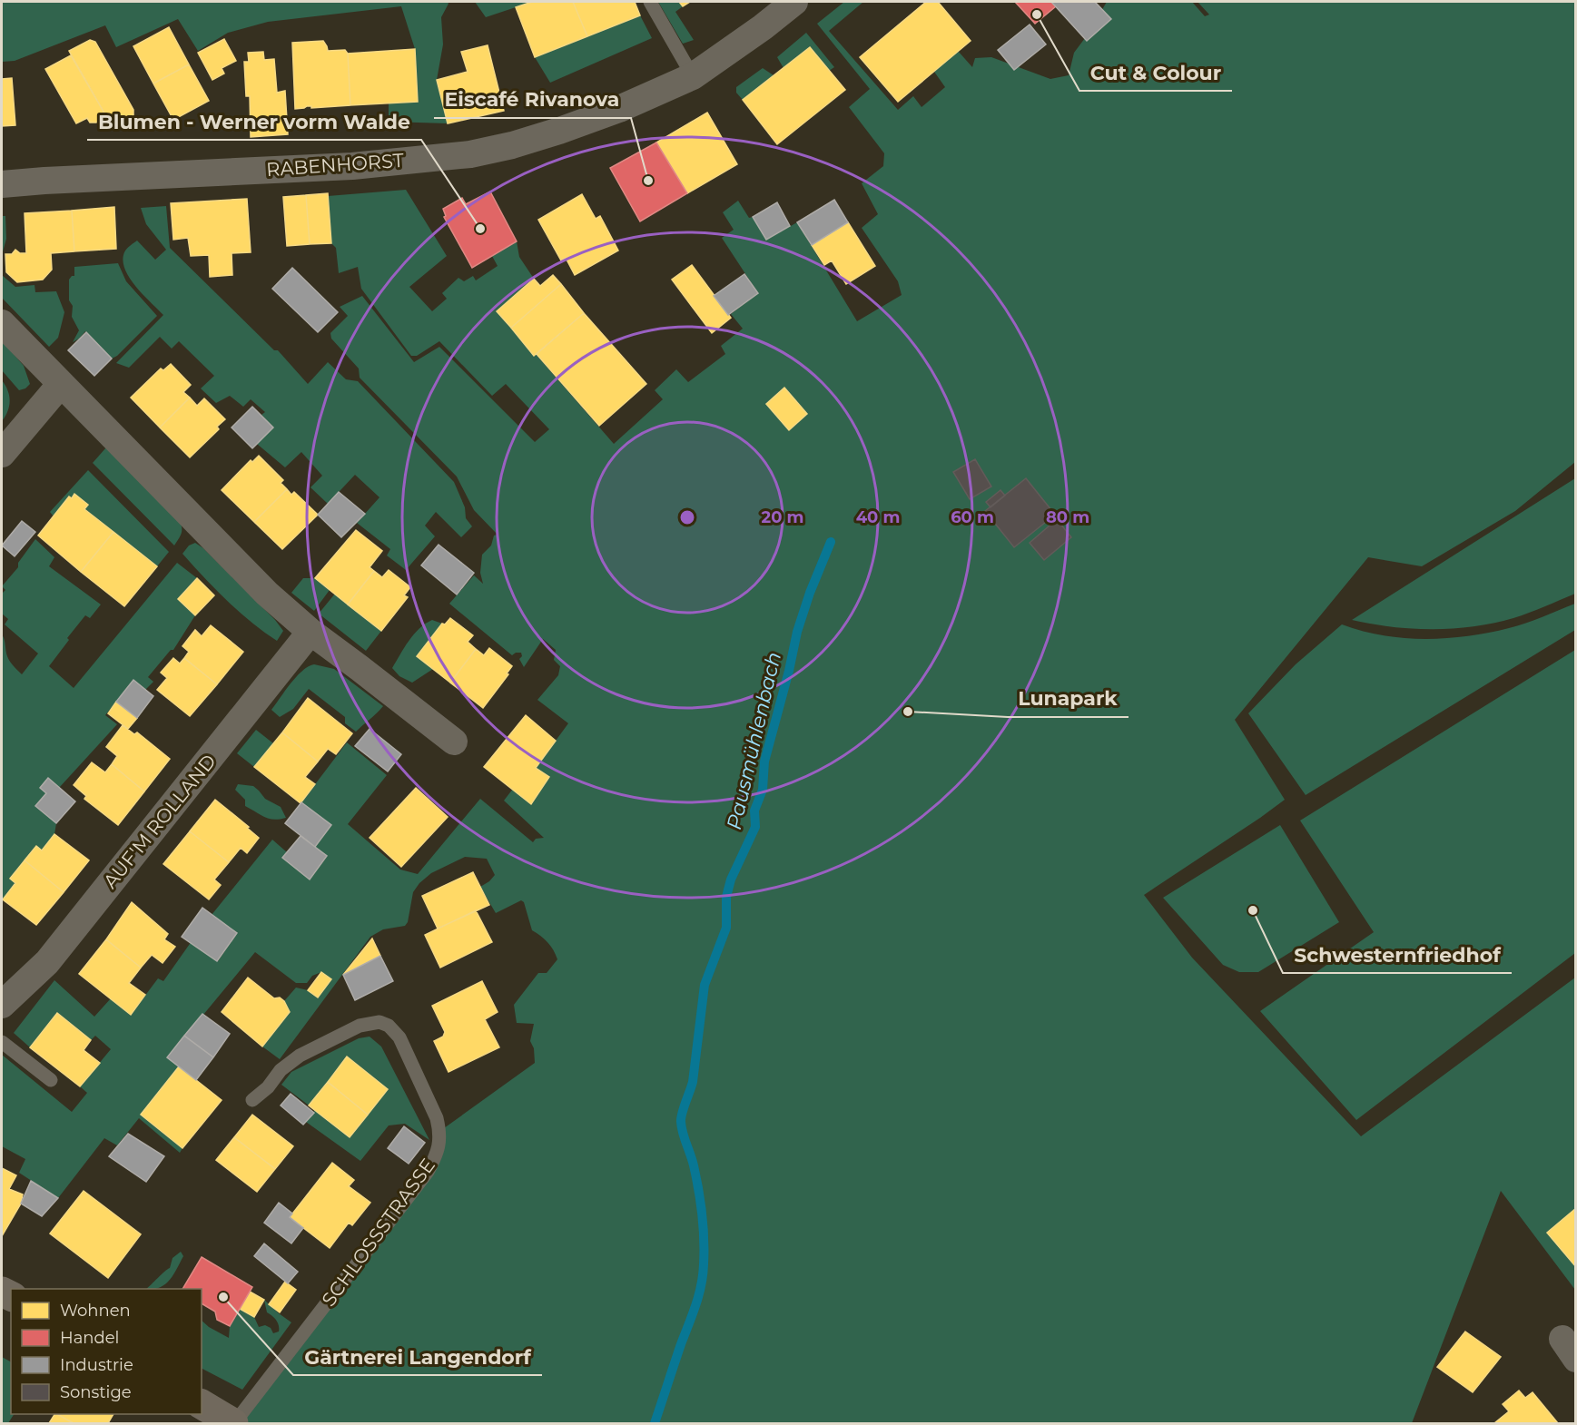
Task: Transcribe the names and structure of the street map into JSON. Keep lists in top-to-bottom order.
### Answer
{
  "streets": {
    "street": ["RABENHORST", "AUF'M ROLLAND", "SCHLOSSSTRASSE"]
  },
  "water": ["Pausmühlenbach"],
  "places": [
    "Cut & Colour",
    "Eiscafé Rivanova",
    "Blumen - Werner vorm Walde",
    "Lunapark",
    "Schwesternfriedhof",
    "Gärtnerei Langendorf"
  ],
  "legend": [
    "Wohnen",
    "Handel",
    "Industrie",
    "Sonstige"
  ],
  "rings": [
    "20 m",
    "40 m",
    "60 m",
    "80 m"
  ]
}
